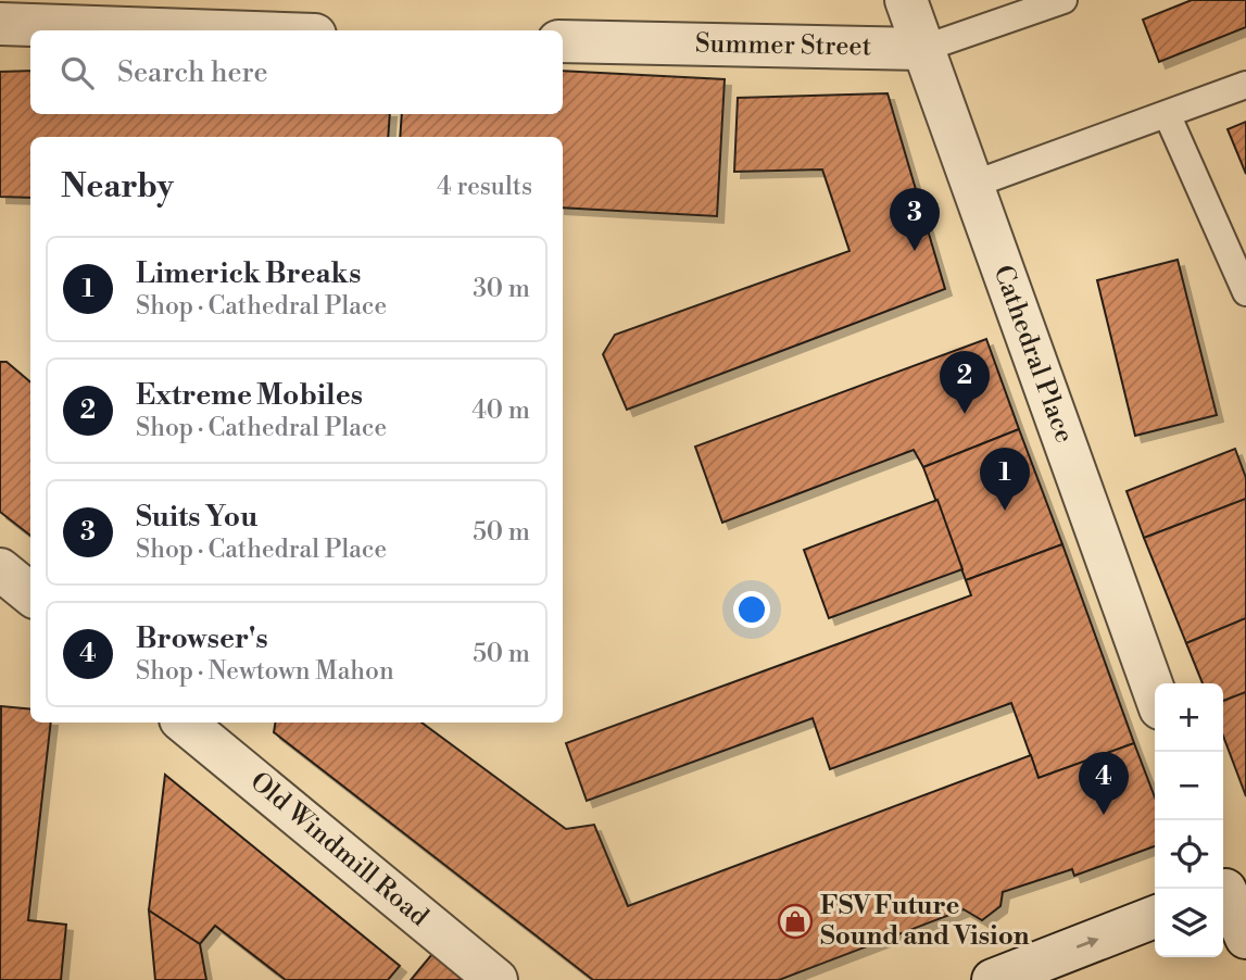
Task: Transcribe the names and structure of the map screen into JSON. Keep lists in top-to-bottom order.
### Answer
{
  "streets": {
    "street": ["Summer Street", "Cathedral Place", "Old Windmill Road"]
  },
  "crossings": [
    ["Summer Street", "Cathedral Place"]
  ],
  "places": {
    "shop": ["FSV Future Sound and Vision"]
  },
  "page": {
    "search": "Search here",
    "heading": ["Nearby", "4 results"],
    "pins": [
      "3",
      "2",
      "1",
      "4"
    ],
    "list": [
      {
        "mark": "1",
        "name": "Limerick Breaks",
        "note": "Shop · Cathedral Place",
        "value": "30 m"
      },
      {
        "mark": "2",
        "name": "Extreme Mobiles",
        "note": "Shop · Cathedral Place",
        "value": "40 m"
      },
      {
        "mark": "3",
        "name": "Suits You",
        "note": "Shop · Cathedral Place",
        "value": "50 m"
      },
      {
        "mark": "4",
        "name": "Browser's",
        "note": "Shop · Newtown Mahon",
        "value": "50 m"
      }
    ],
    "map_buttons": ["+", "−"]
  }
}
